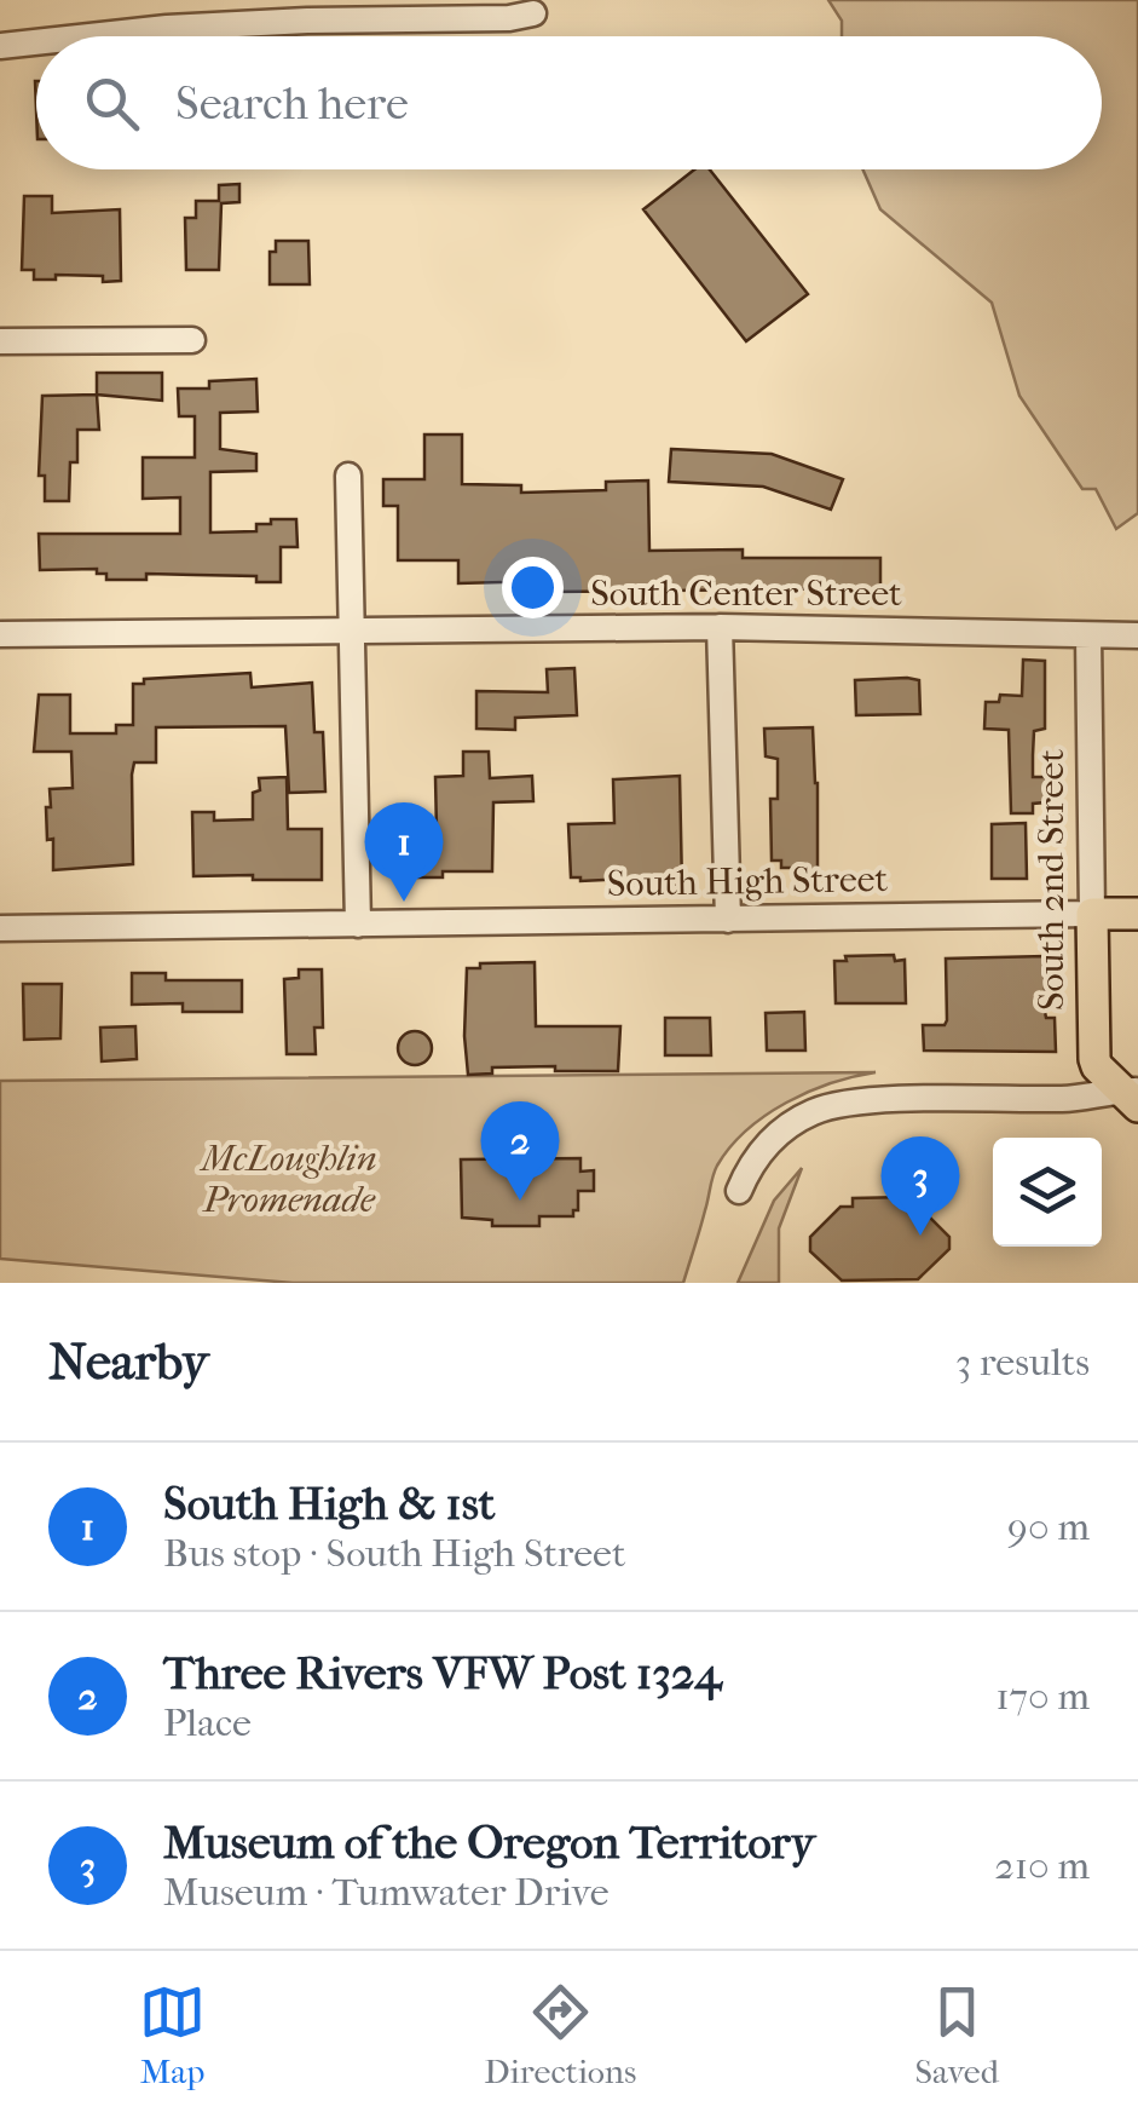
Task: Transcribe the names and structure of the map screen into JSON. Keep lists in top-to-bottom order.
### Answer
{
  "streets": {
    "main road": ["South 2nd Street", "South High Street"],
    "street": ["South Center Street"]
  },
  "crossings": [
    ["South Center Street", "South 2nd Street"],
    ["South 2nd Street", "South High Street"]
  ],
  "parks": ["McLoughlin Promenade"],
  "page": {
    "search": "Search here",
    "pins": ["1", "2", "3"],
    "heading": ["Nearby", "3 results"],
    "list": [
      {
        "mark": "1",
        "name": "South High & 1st",
        "note": "Bus stop · South High Street",
        "value": "90 m"
      },
      {
        "mark": "2",
        "name": "Three Rivers VFW Post 1324",
        "note": "Place",
        "value": "170 m"
      },
      {
        "mark": "3",
        "name": "Museum of the Oregon Territory",
        "note": "Museum · Tumwater Drive",
        "value": "210 m"
      }
    ],
    "nav": ["Map", "Directions", "Saved"]
  }
}
